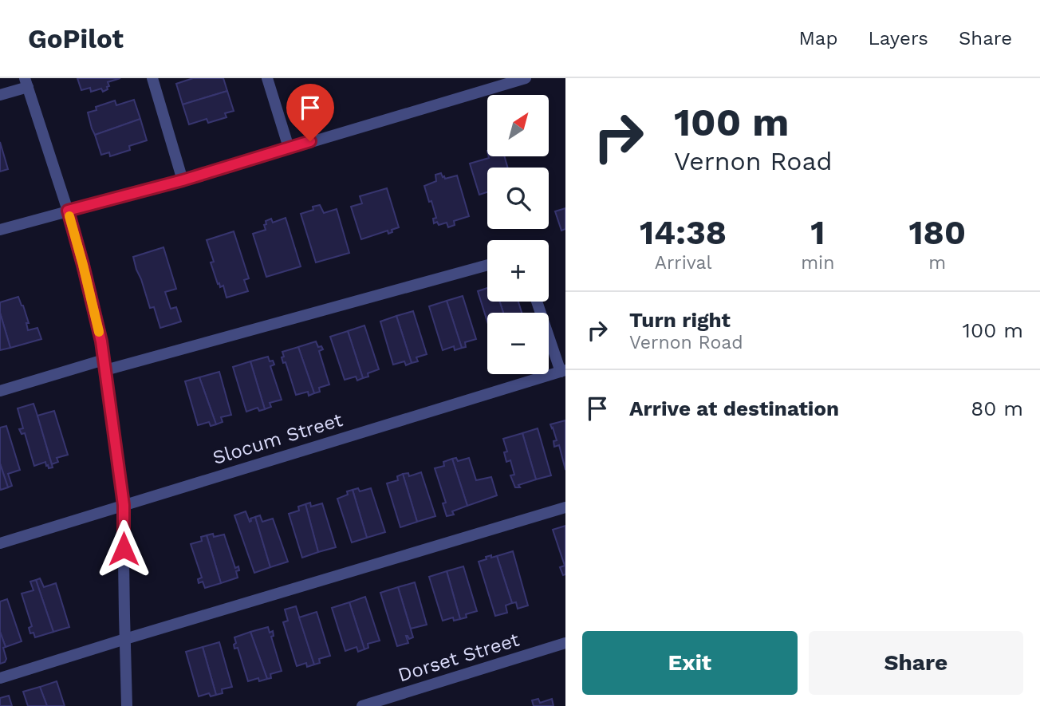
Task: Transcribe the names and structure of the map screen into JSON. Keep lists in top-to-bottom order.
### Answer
{
  "streets": {
    "street": ["Slocum Street", "Dorset Street"]
  },
  "north": "top right",
  "page": {
    "header": "GoPilot",
    "nav": ["Map", "Layers", "Share"],
    "turn": ["100 m", "Vernon Road"],
    "map_buttons": ["+", "−"],
    "eta": [
      "14:38",
      "Arrival",
      "1",
      "min",
      "180",
      "m"
    ],
    "list": [
      {
        "name": "Turn right",
        "note": "Vernon Road",
        "value": "100 m"
      },
      {
        "name": "Arrive at destination",
        "value": "80 m"
      }
    ],
    "buttons": ["Exit", "Share"]
  }
}
